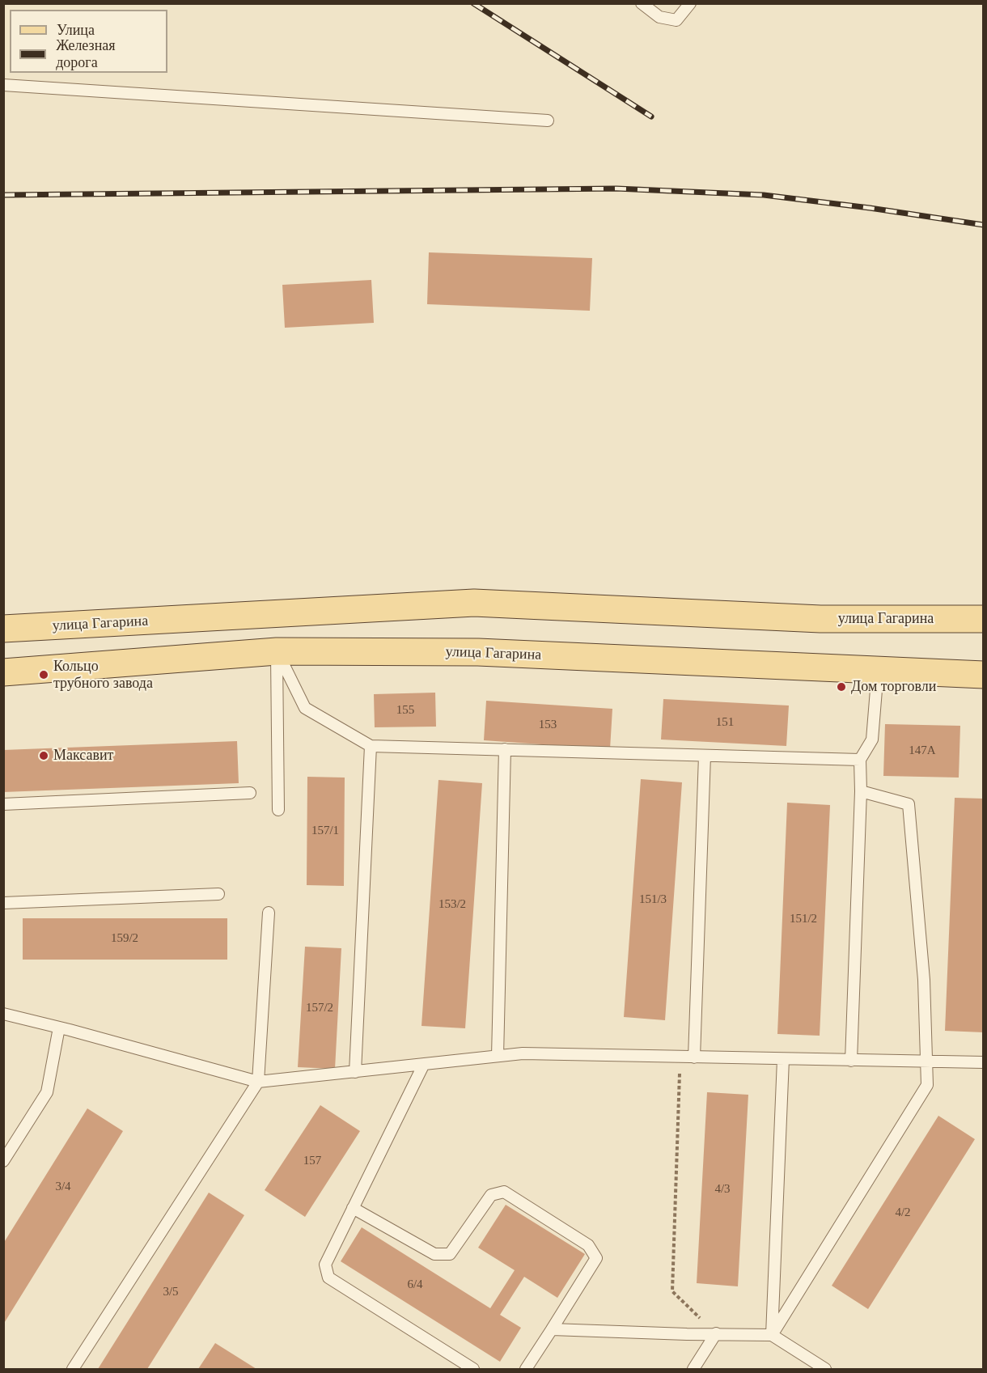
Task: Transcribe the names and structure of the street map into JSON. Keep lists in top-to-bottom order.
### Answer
{
  "streets": {
    "main road": ["улица Гагарина"]
  },
  "places": ["Кольцо трубного завода", "Дом торговли", "Максавит"],
  "house_numbers": [
    "155",
    "151",
    "153",
    "147А",
    "157/1",
    "151/3",
    "153/2",
    "151/2",
    "159/2",
    "157/2",
    "157",
    "3/4",
    "4/3",
    "4/2",
    "6/4",
    "3/5"
  ],
  "legend": ["Улица", "Железная дорога"]
}
